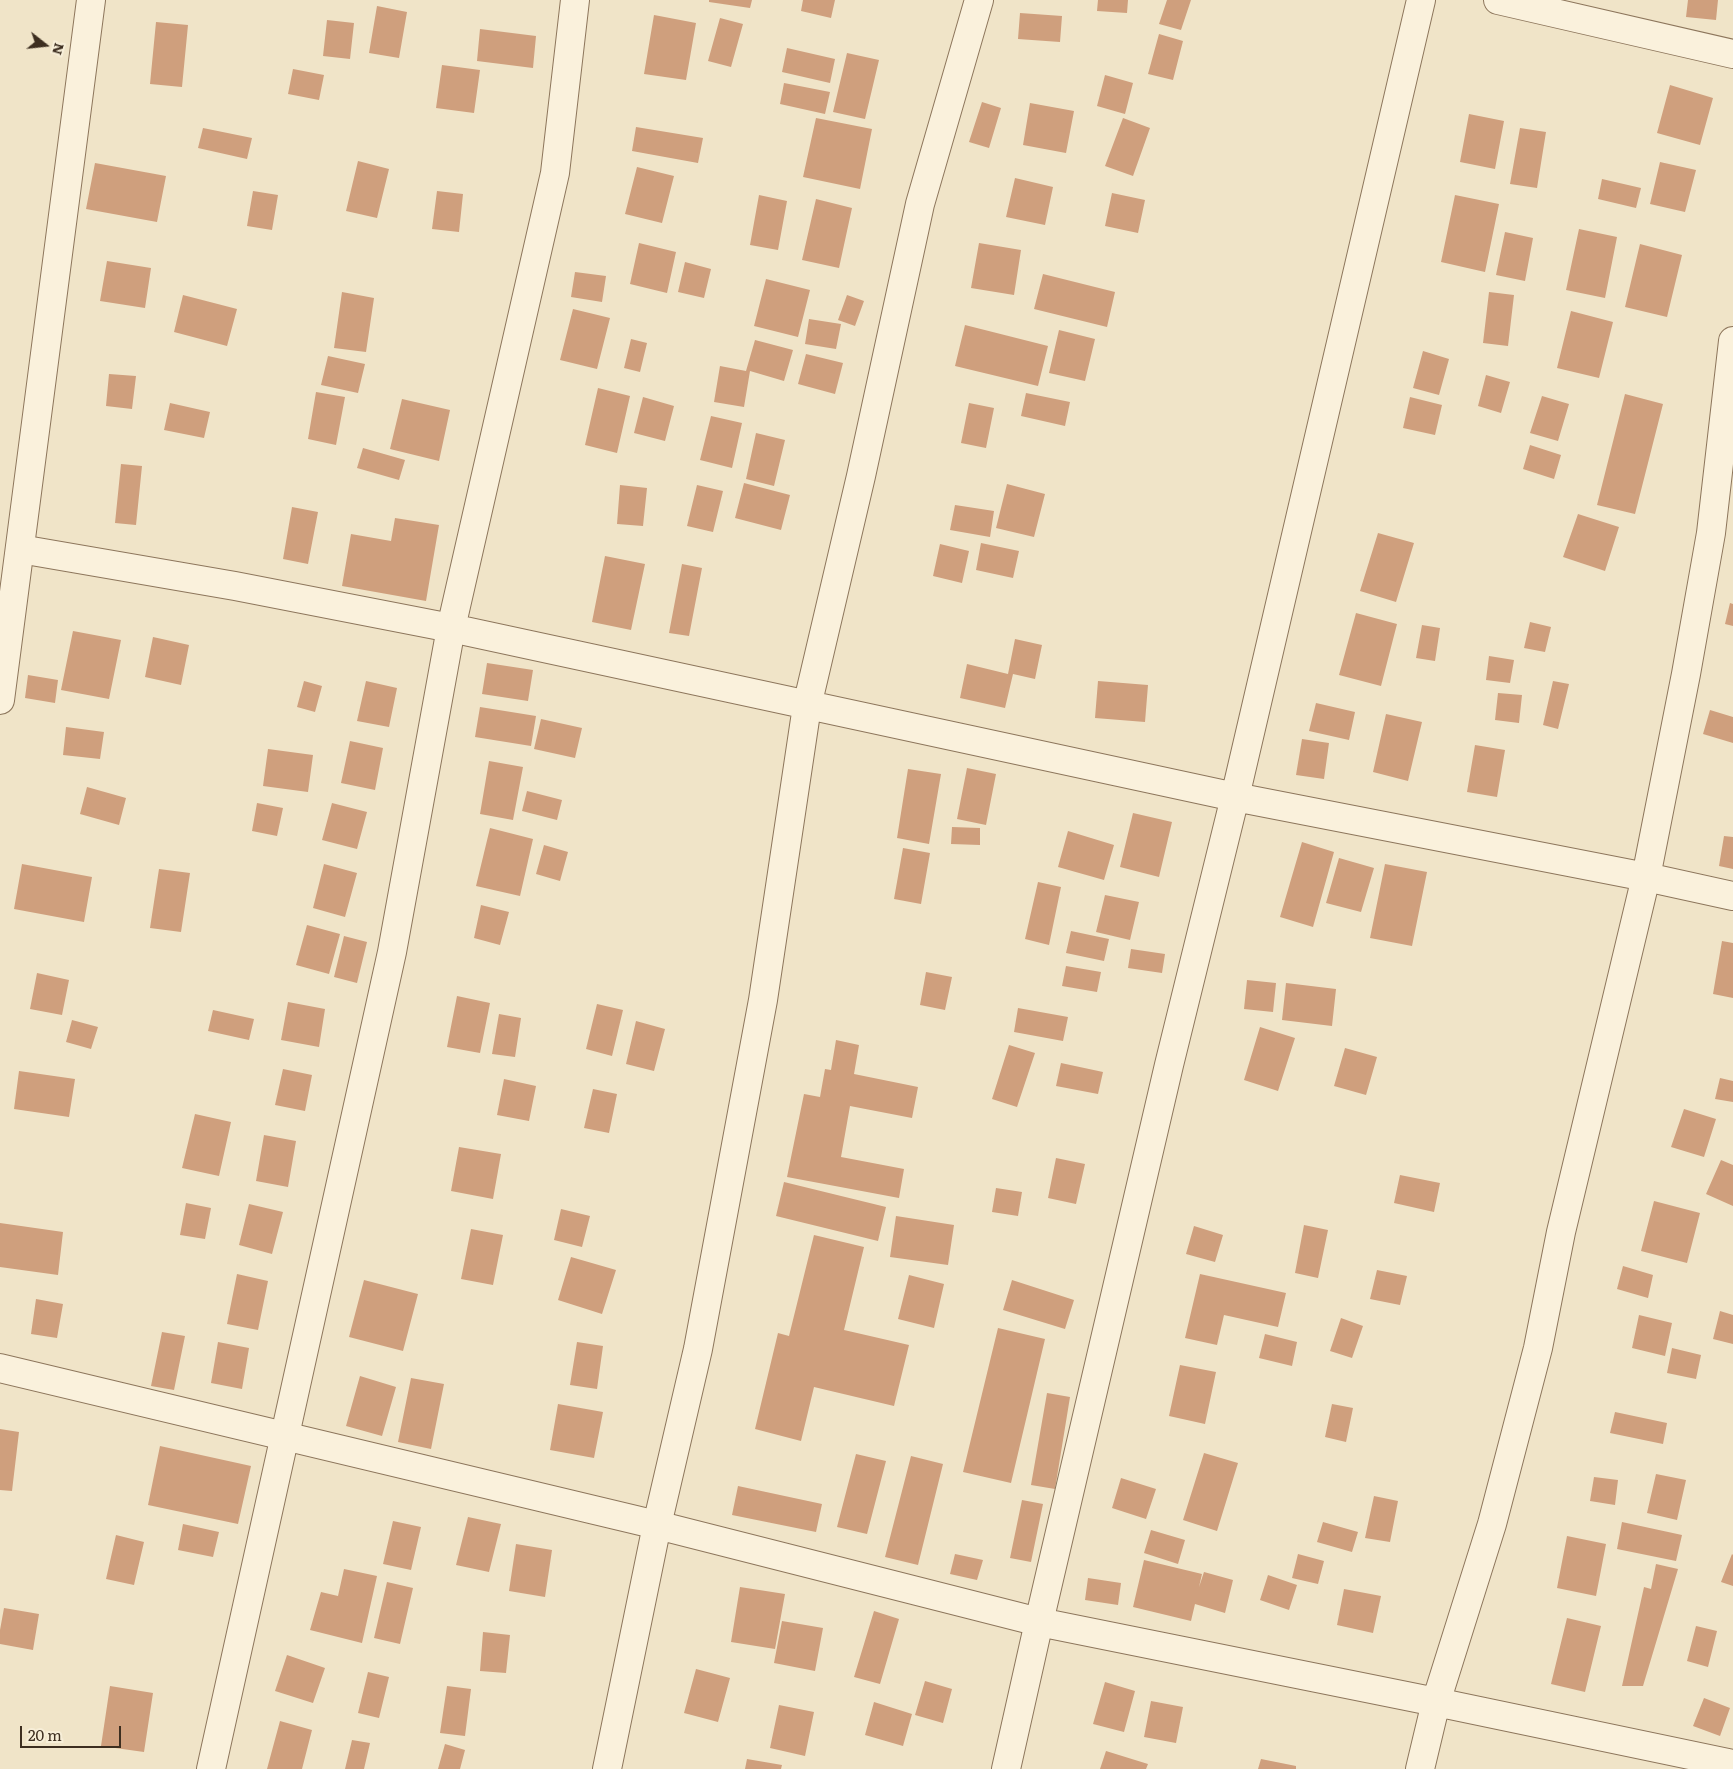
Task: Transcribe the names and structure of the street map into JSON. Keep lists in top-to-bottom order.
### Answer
{
  "scale_bar": "20 m",
  "north": "right"
}
